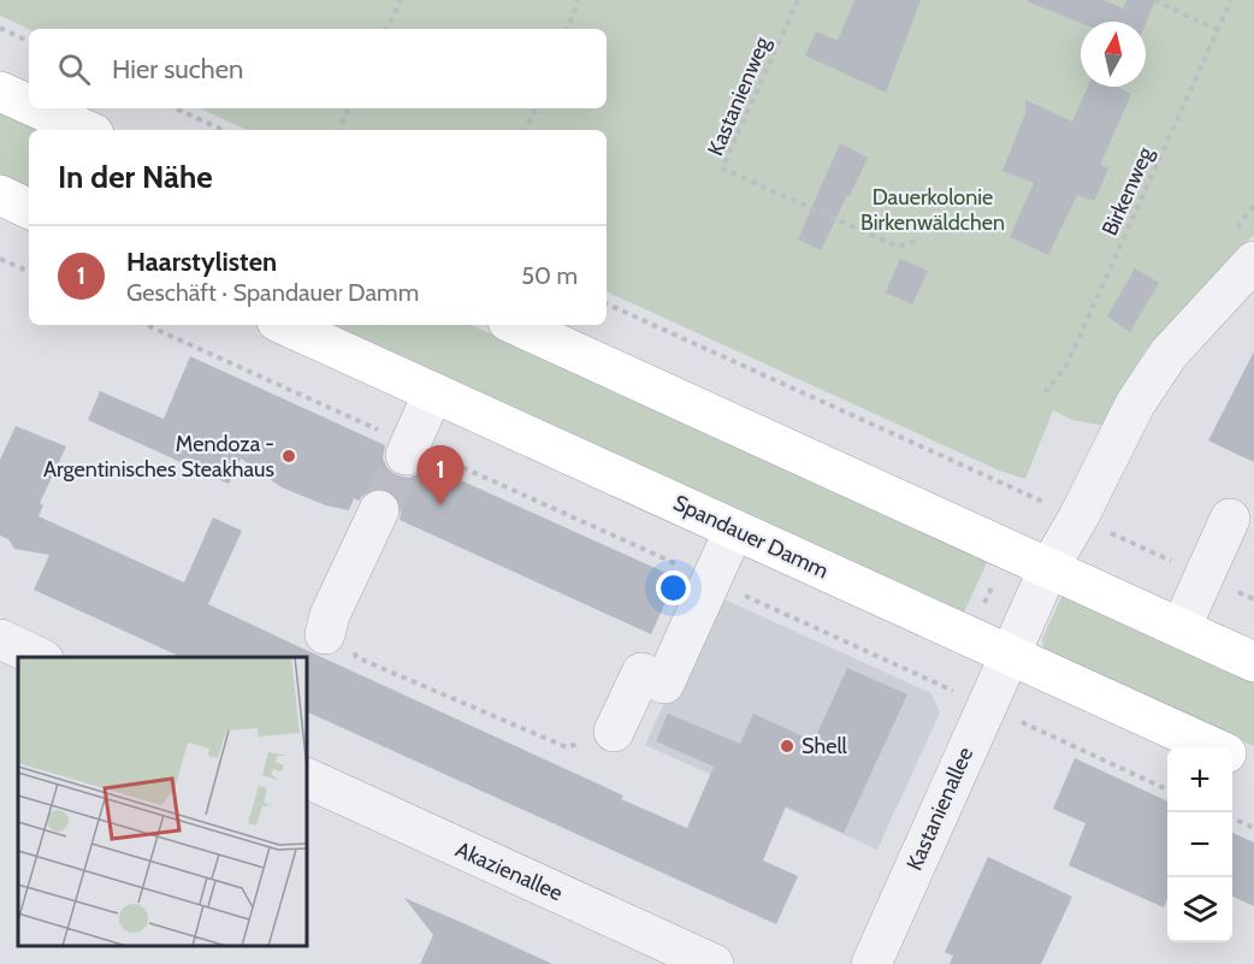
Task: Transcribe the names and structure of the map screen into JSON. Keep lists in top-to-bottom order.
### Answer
{
  "streets": {
    "main road": ["Spandauer Damm"],
    "street": ["Kastanienallee", "Akazienallee"],
    "path": ["Kastanienweg", "Birkenweg"]
  },
  "crossings": [
    ["Spandauer Damm", "Kastanienallee"]
  ],
  "parks": ["Dauerkolonie Birkenwäldchen"],
  "places": ["Mendoza - Argentinisches Steakhaus", "Shell"],
  "north": "top",
  "page": {
    "search": "Hier suchen",
    "heading": "In der Nähe",
    "list": [
      {
        "mark": "1",
        "name": "Haarstylisten",
        "note": "Geschäft · Spandauer Damm",
        "value": "50 m"
      }
    ],
    "pins": "1",
    "map_buttons": ["+", "−"]
  }
}
